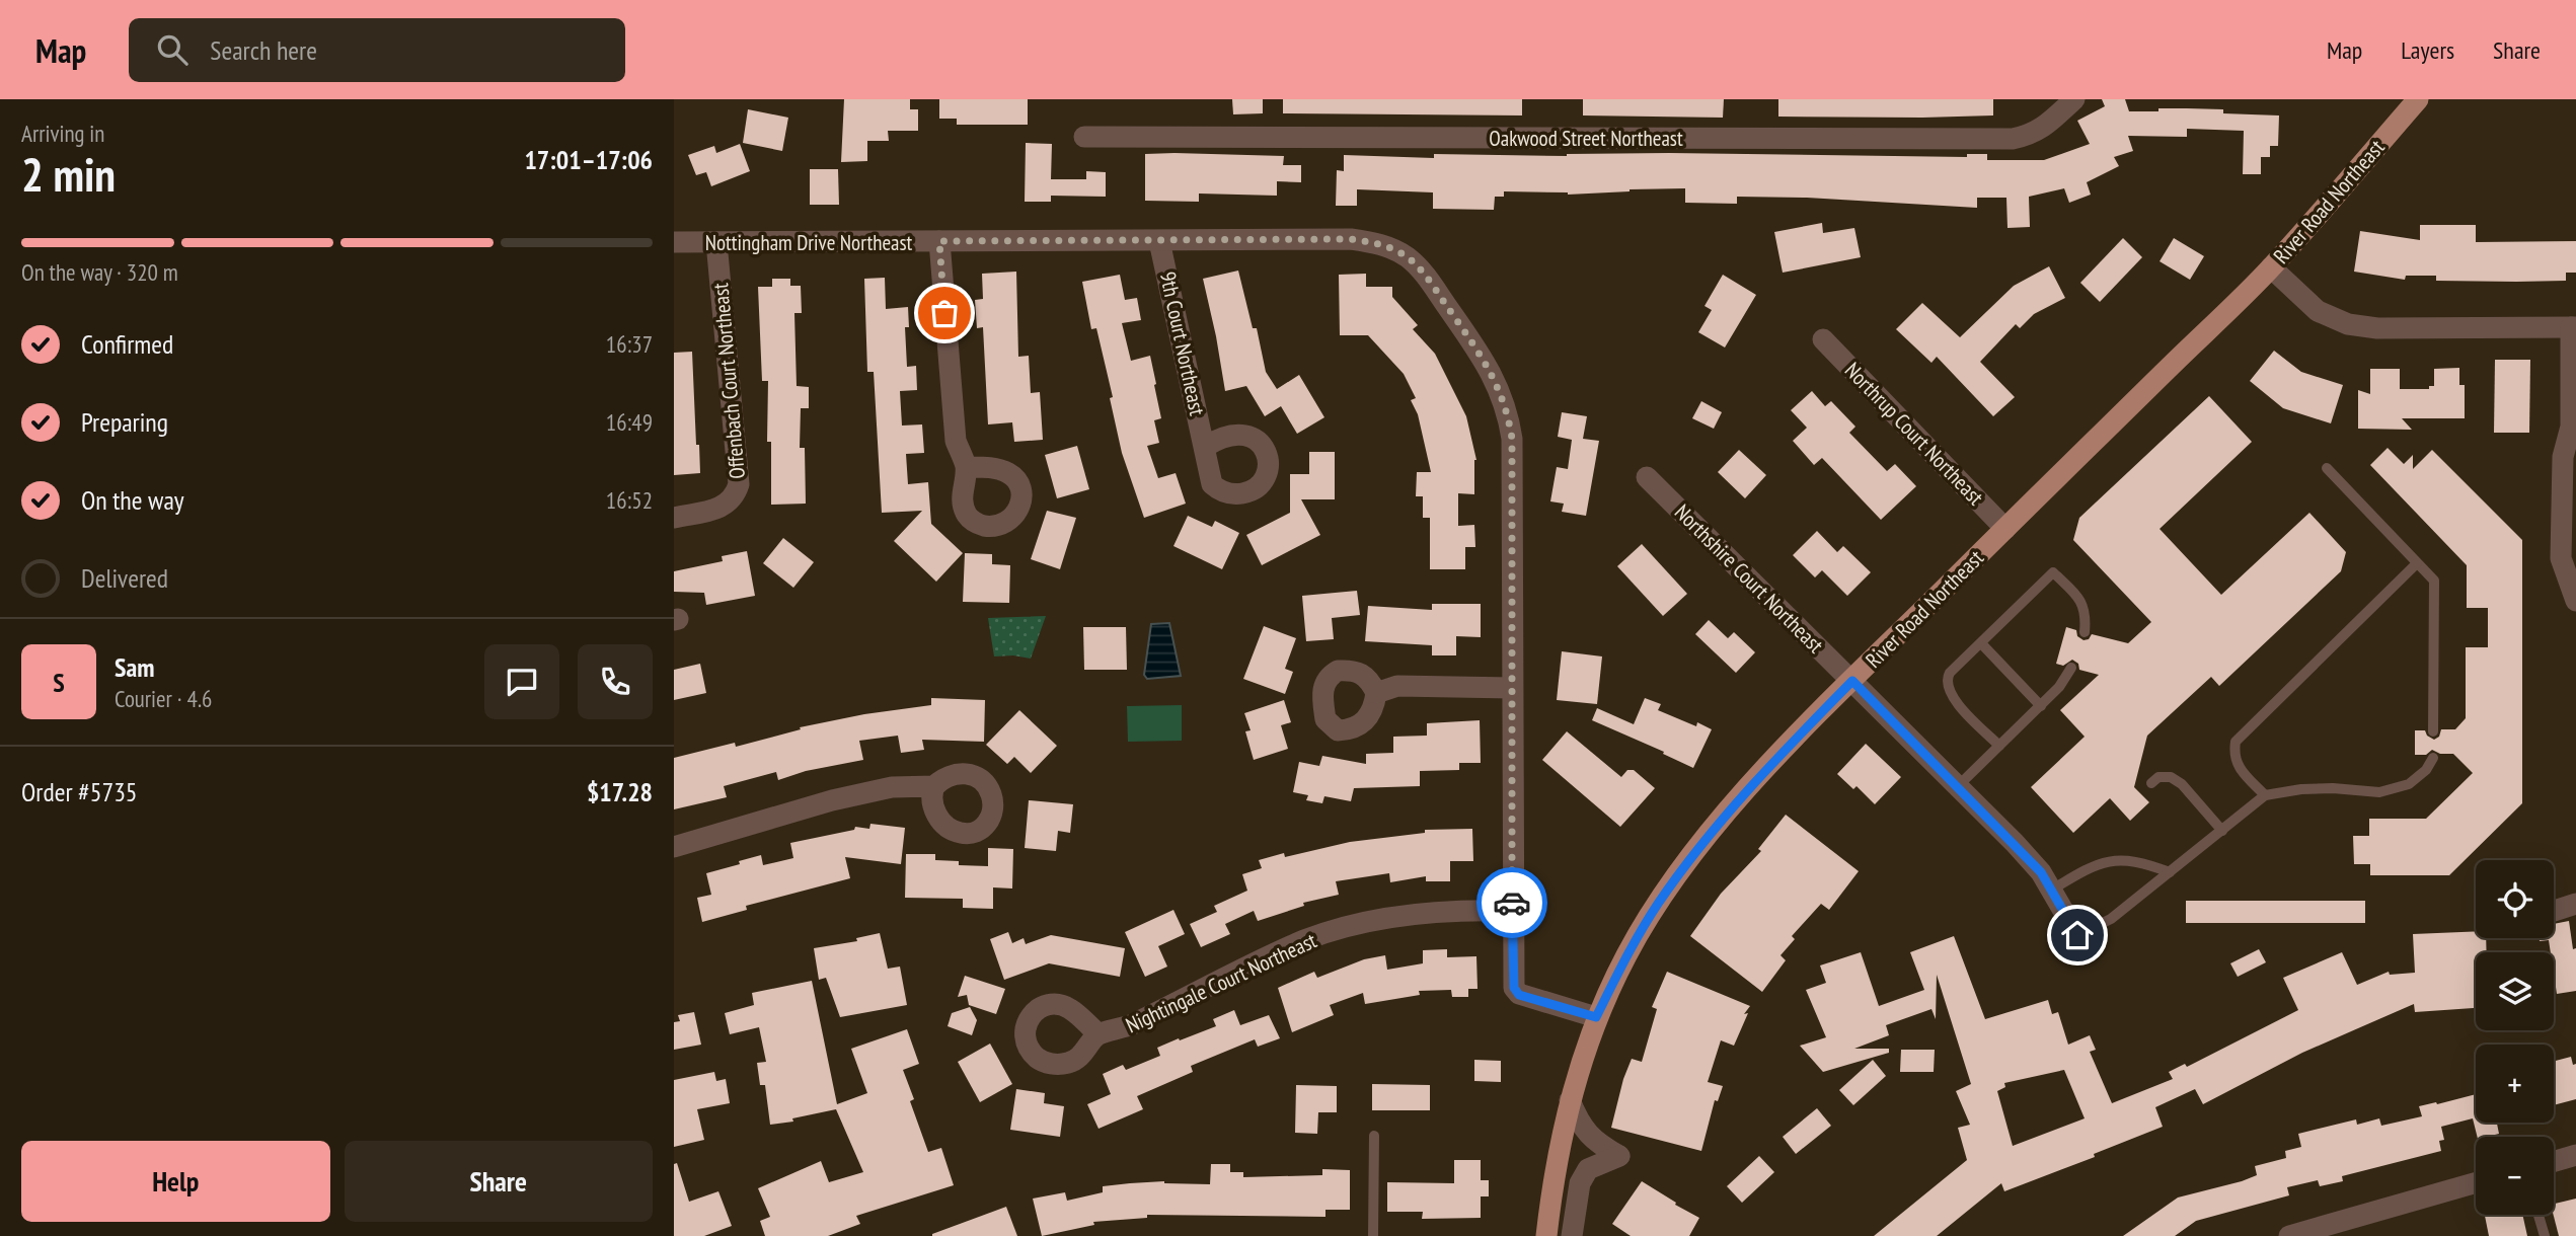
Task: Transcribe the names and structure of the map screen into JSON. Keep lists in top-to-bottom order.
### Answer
{
  "streets": {
    "main road": ["River Road Northeast"],
    "street": [
      "Oakwood Street Northeast",
      "Nottingham Drive Northeast",
      "9th Court Northeast",
      "Offenbach Court Northeast",
      "Northrup Court Northeast",
      "Northshire Court Northeast",
      "Nightingale Court Northeast"
    ]
  },
  "crossings": [
    ["River Road Northeast", "Nottingham Drive Northeast"],
    ["River Road Northeast", "Northrup Court Northeast"],
    ["River Road Northeast", "Northshire Court Northeast"],
    ["Nottingham Drive Northeast", "9th Court Northeast"],
    ["Nottingham Drive Northeast", "Offenbach Court Northeast"],
    ["Nottingham Drive Northeast", "Nightingale Court Northeast"]
  ],
  "page": {
    "header": "Map",
    "search": "Search here",
    "nav": ["Map", "Layers", "Share"],
    "heading": ["2 min", "Arriving in", "17:01–17:06"],
    "panel": [
      "Sam",
      "Courier · 4.6",
      "Order #5735",
      "$17.28"
    ],
    "bar": "On the way · 320 m",
    "list": [
      ["Confirmed", "16:37"],
      ["Preparing", "16:49"],
      ["On the way", "16:52"],
      "Delivered"
    ],
    "round": "S",
    "map_buttons": ["+", "−"],
    "buttons": ["Help", "Share"]
  }
}
